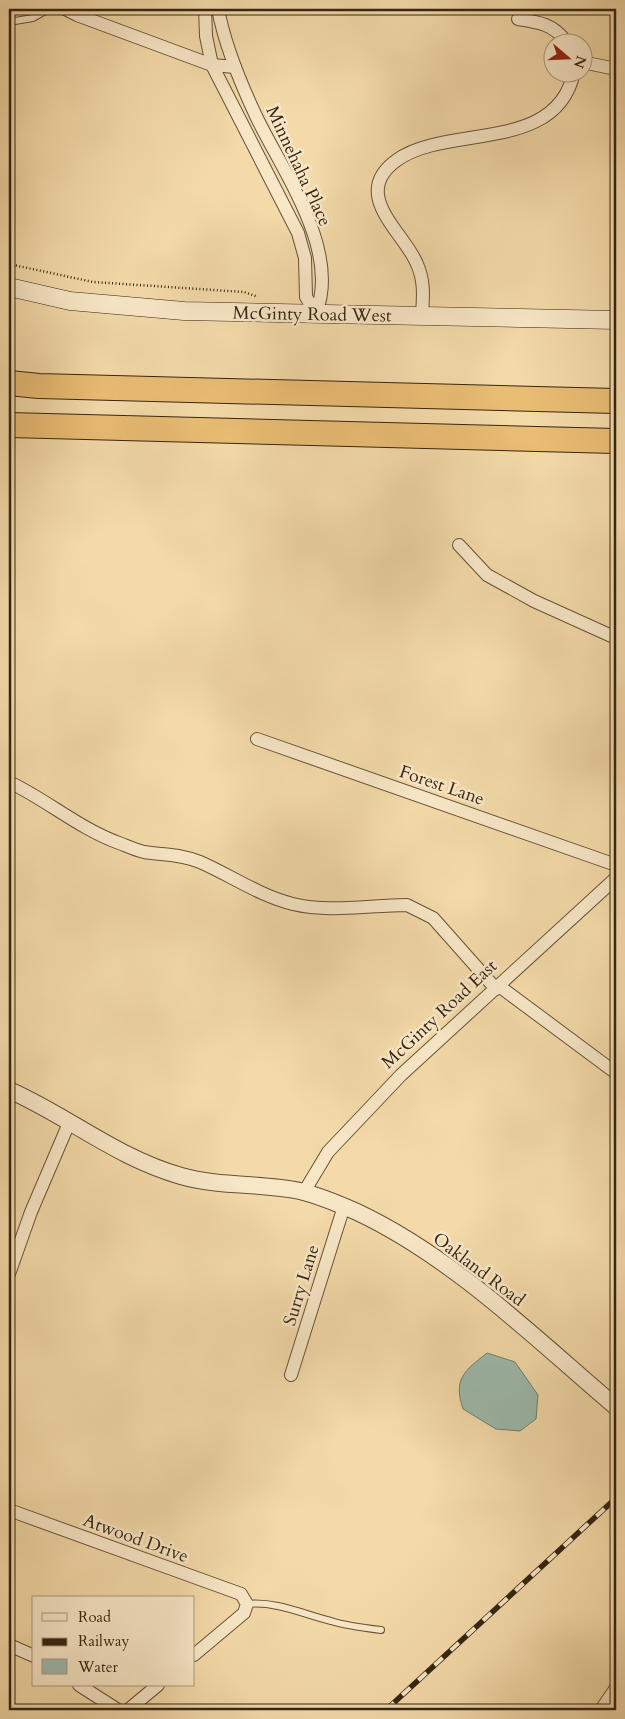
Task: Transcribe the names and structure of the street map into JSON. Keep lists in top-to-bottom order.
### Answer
{
  "streets": {
    "main road": ["McGinty Road West"],
    "street": [
      "Minnehaha Place",
      "Forest Lane",
      "McGinty Road East",
      "Oakland Road",
      "Surry Lane",
      "Atwood Drive"
    ]
  },
  "crossings": [
    ["Minnehaha Place", "McGinty Road West"],
    ["McGinty Road East", "Oakland Road"],
    ["Oakland Road", "Surry Lane"]
  ],
  "legend": ["Road", "Railway", "Water"],
  "north": "right"
}
